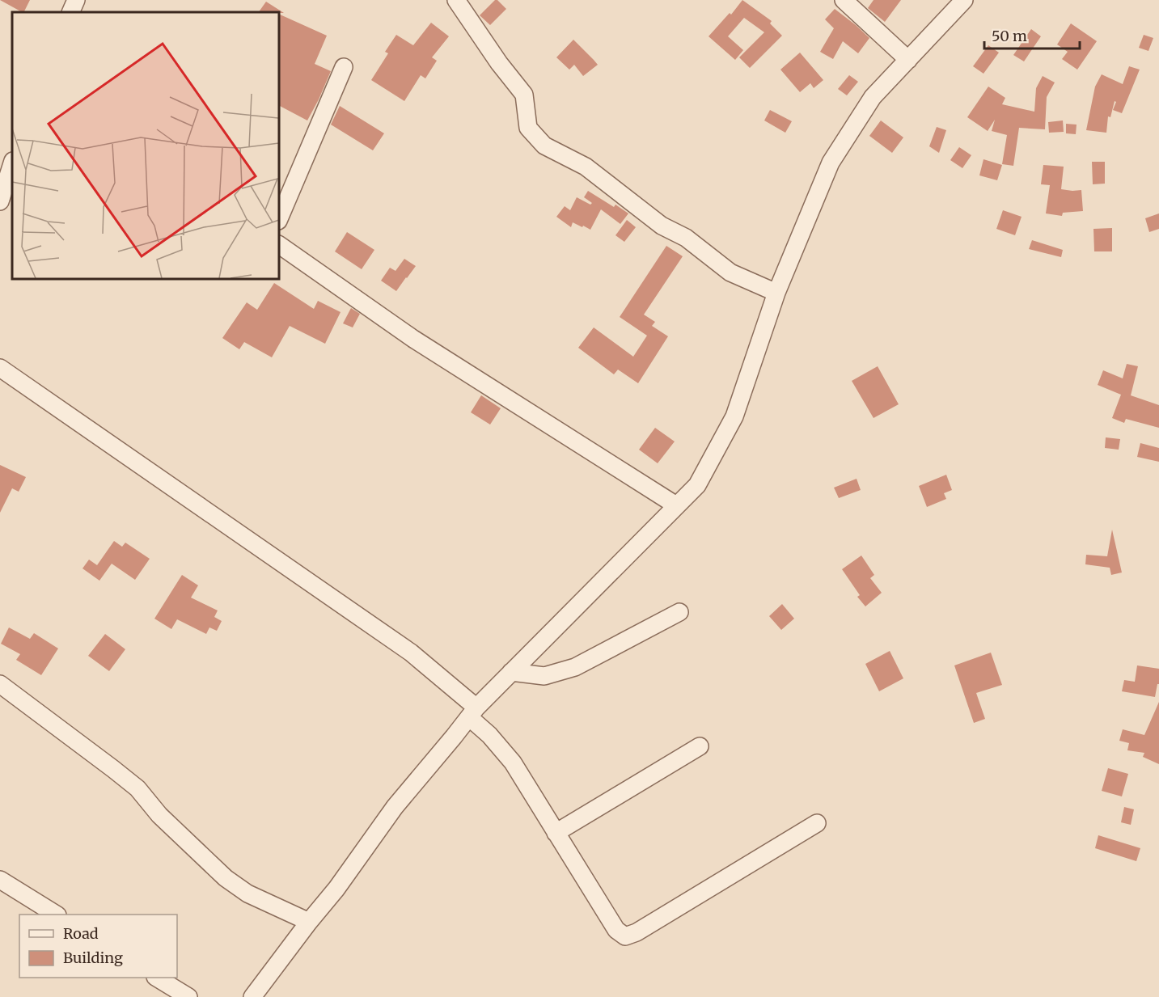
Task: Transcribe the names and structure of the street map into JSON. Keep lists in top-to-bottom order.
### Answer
{
  "legend": ["Road", "Building"],
  "scale_bar": "50 m"
}
